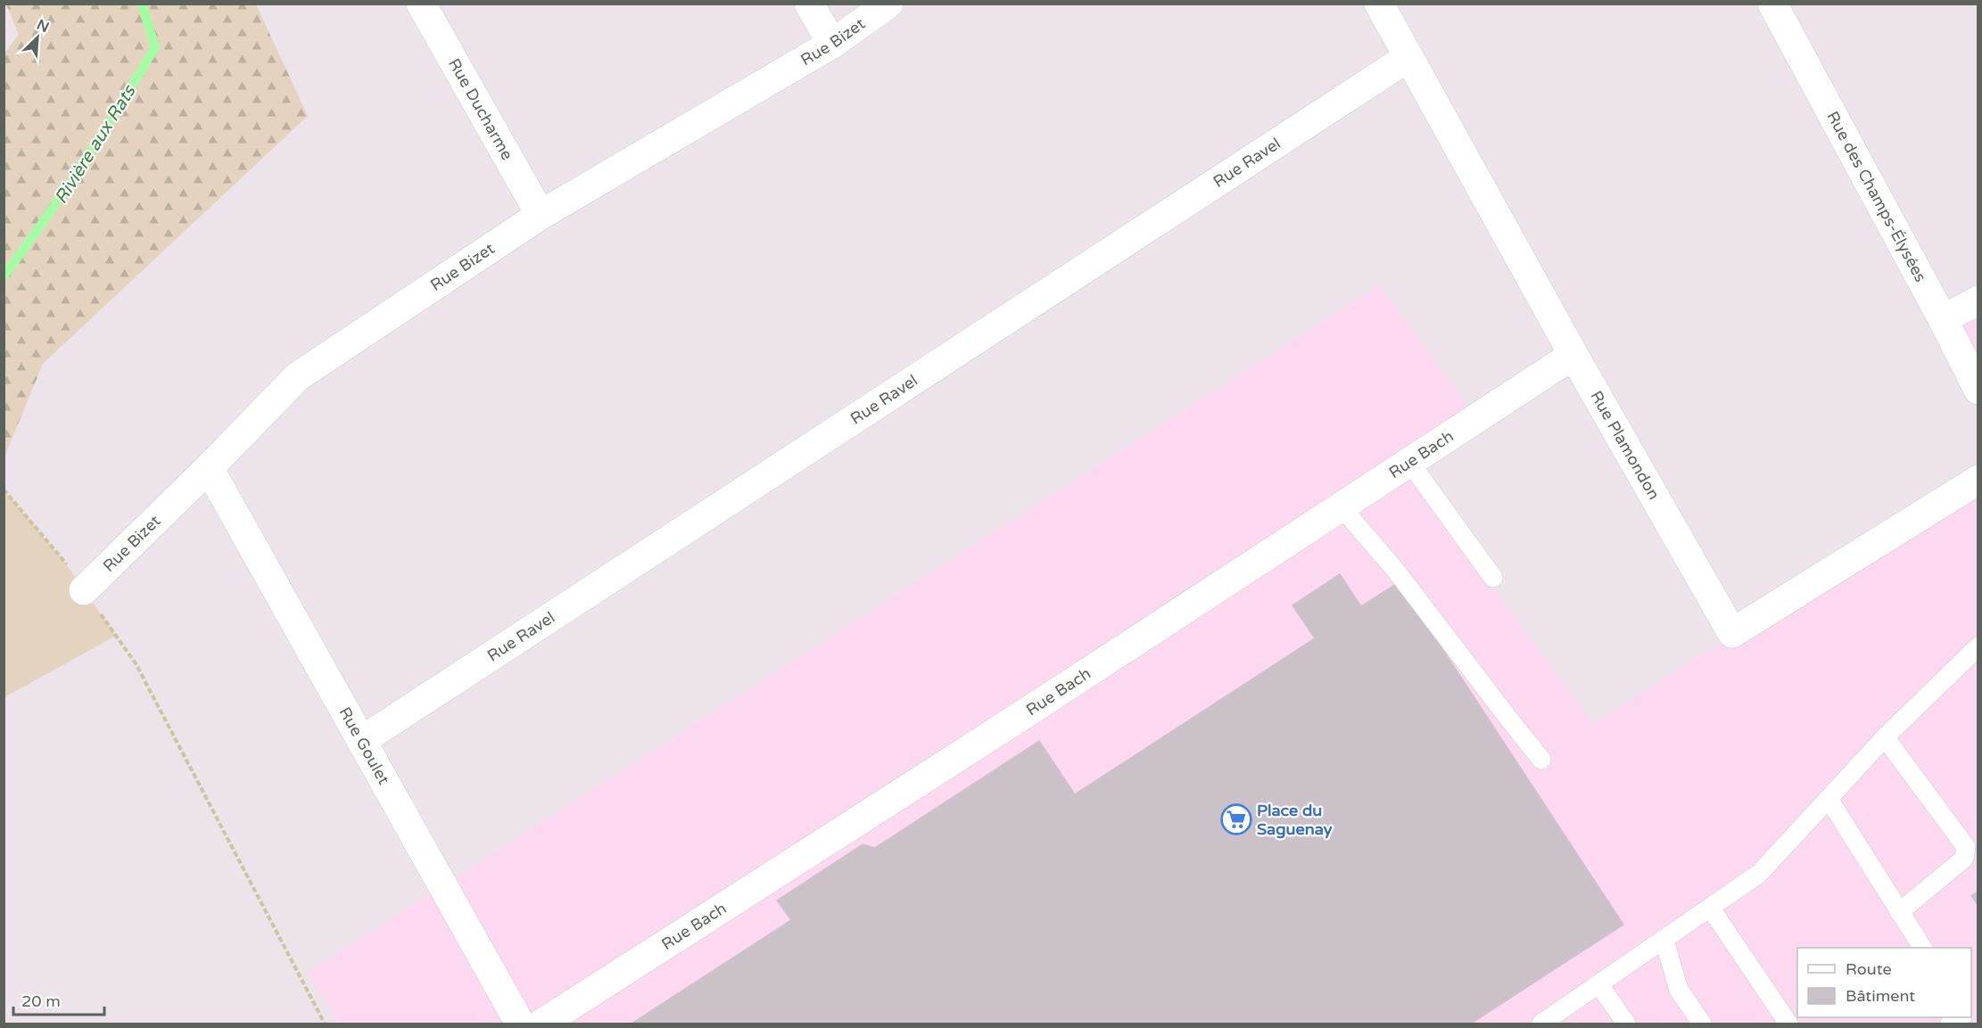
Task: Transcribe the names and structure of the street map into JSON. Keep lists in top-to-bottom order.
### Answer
{
  "streets": {
    "street": [
      "Rue Bizet",
      "Rue Ducharme",
      "Rue Ravel",
      "Rue des Champs-Élysées",
      "Rue Plamondon",
      "Rue Bach",
      "Rue Goulet"
    ]
  },
  "crossings": [
    ["Rue Bizet", "Rue Ducharme"],
    ["Rue Bizet", "Rue Goulet"],
    ["Rue Ravel", "Rue Plamondon"],
    ["Rue Ravel", "Rue Goulet"],
    ["Rue Plamondon", "Rue Bach"]
  ],
  "water": ["Rivière aux Rats"],
  "places": {
    "supermarket": ["Place du Saguenay"]
  },
  "legend": ["Route", "Bâtiment"],
  "scale_bar": "20 m",
  "north": "top right"
}
